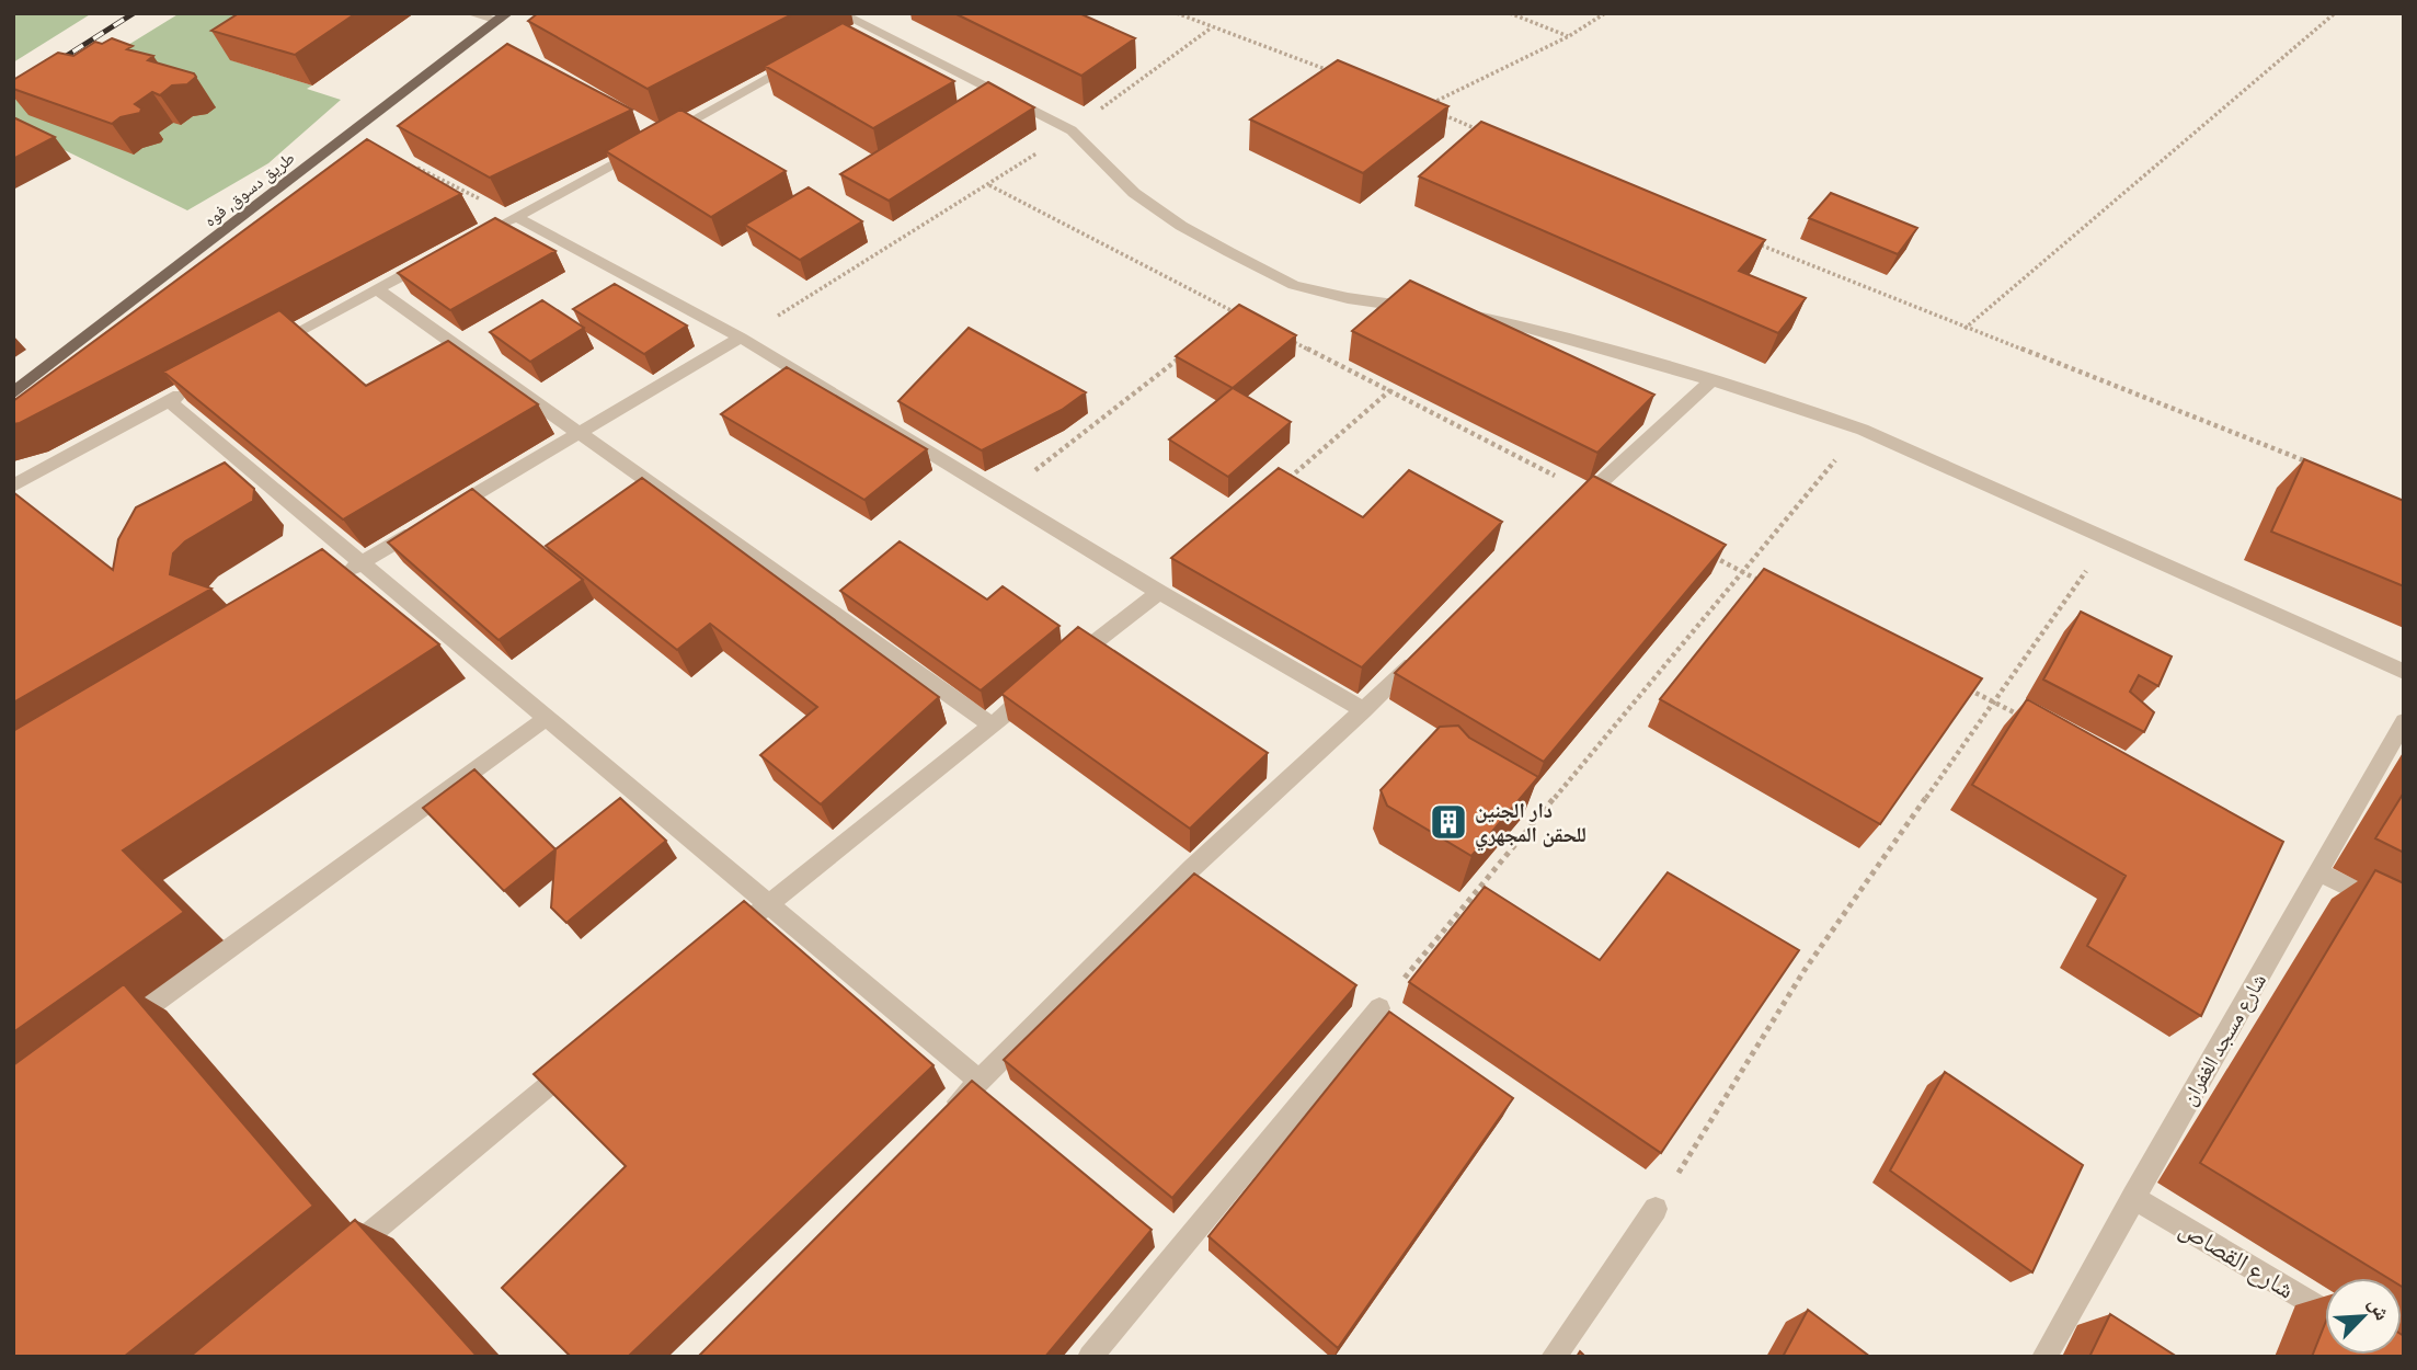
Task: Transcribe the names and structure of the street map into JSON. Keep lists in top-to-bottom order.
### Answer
{
  "streets": {
    "main road": ["طريق دسوق, فوه"],
    "street": ["شارع مسجد الغفران", "شارع القصاص"]
  },
  "crossings": [
    ["شارع مسجد الغفران", "شارع القصاص"]
  ],
  "places": {
    "building": ["دار الجنين للحقن المجهري"]
  },
  "north": "top right"
}
